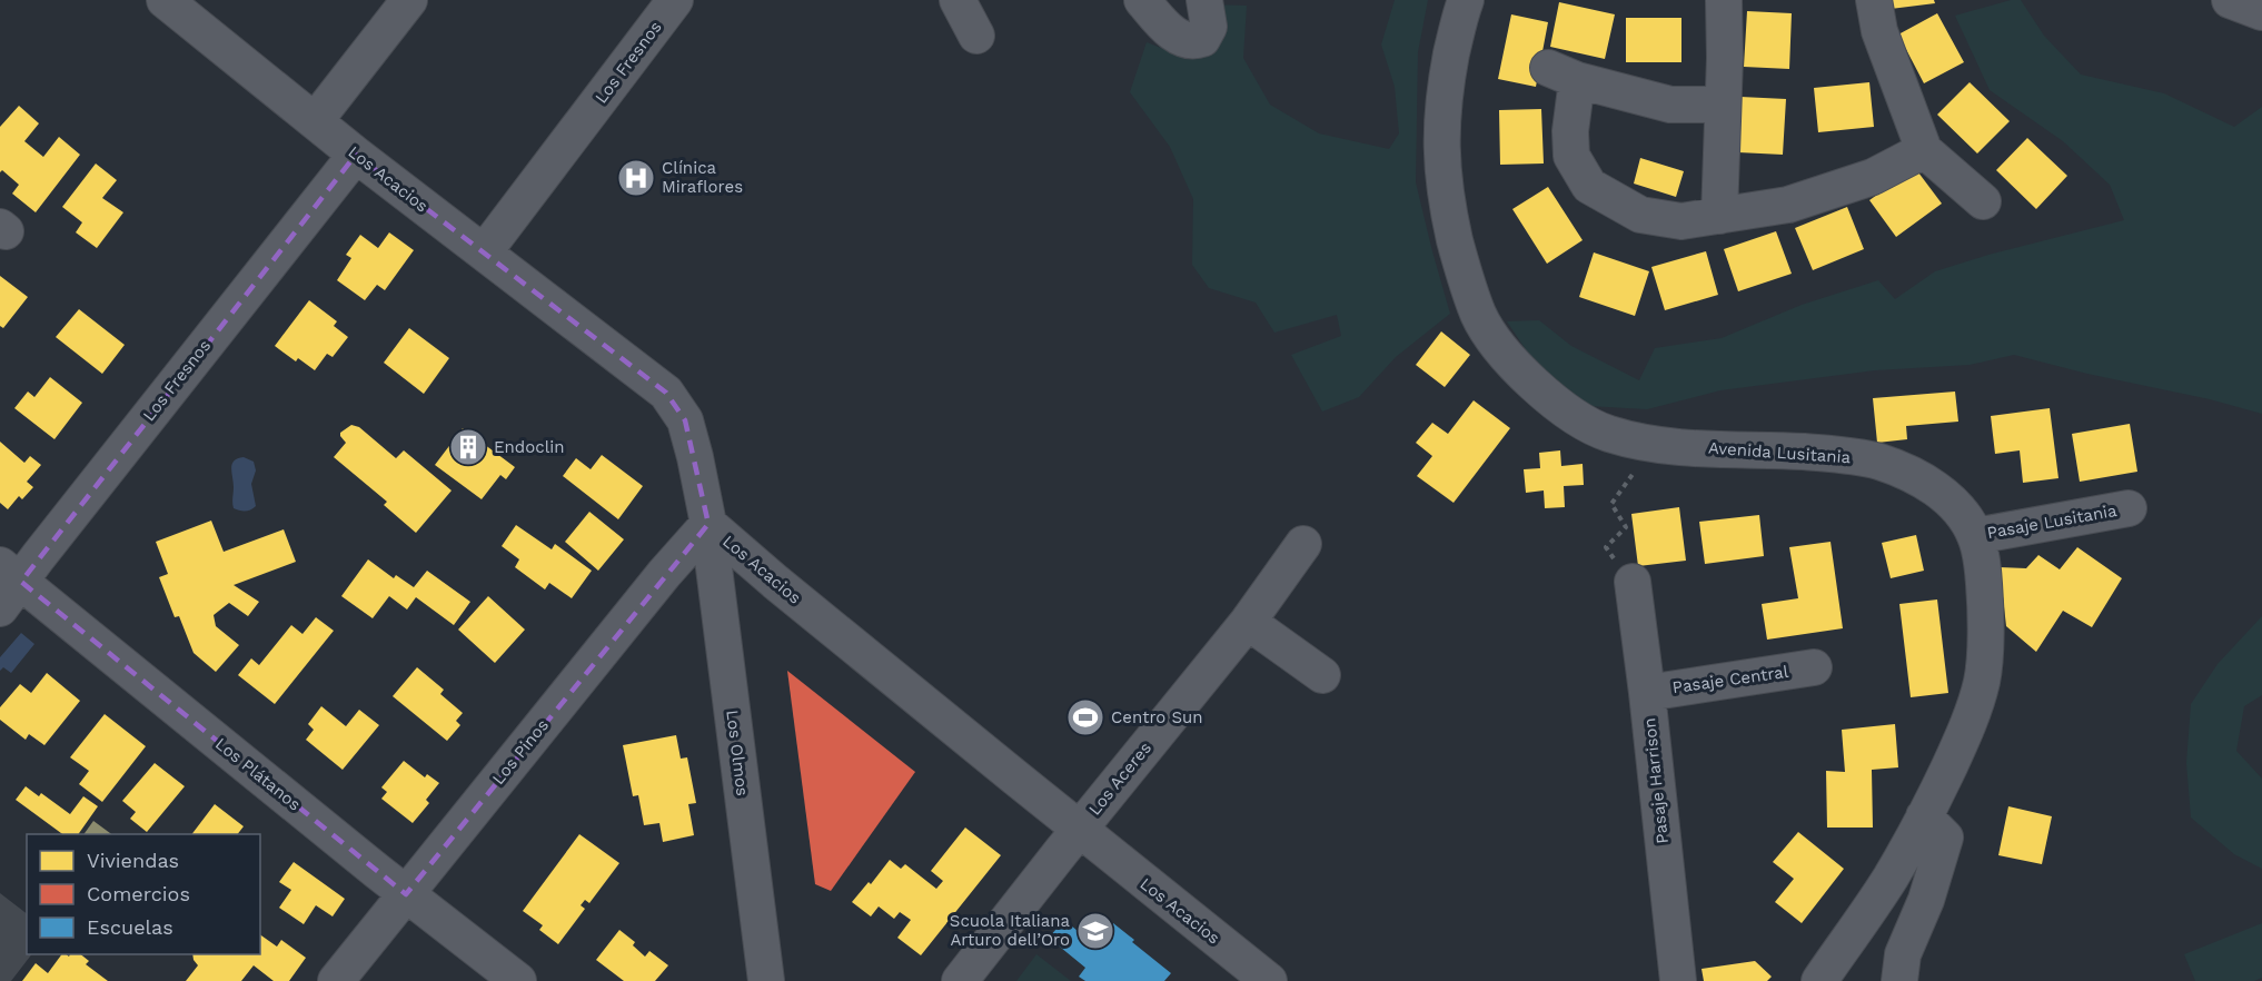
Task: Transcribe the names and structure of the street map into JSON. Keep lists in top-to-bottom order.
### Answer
{
  "streets": {
    "street": [
      "Los Fresnos",
      "Los Acacios",
      "Avenida Lusitania",
      "Pasaje Lusitania",
      "Pasaje Central",
      "Los Pinos",
      "Los Olmos",
      "Los Plátanos",
      "Los Aceres",
      "Pasaje Harrison"
    ]
  },
  "crossings": [
    ["Los Fresnos", "Los Acacios"],
    ["Los Fresnos", "Los Plátanos"],
    ["Los Acacios", "Los Pinos"],
    ["Los Acacios", "Los Olmos"],
    ["Los Acacios", "Los Aceres"],
    ["Avenida Lusitania", "Pasaje Lusitania"],
    ["Pasaje Central", "Pasaje Harrison"],
    ["Los Pinos", "Los Olmos"],
    ["Los Pinos", "Los Plátanos"]
  ],
  "places": {
    "hospital": ["Clínica Miraflores"],
    "building": ["Endoclin"],
    "sports": ["Centro Sun"],
    "school or university": ["Scuola Italiana Arturo dell’Oro"]
  },
  "legend": ["Viviendas", "Comercios", "Escuelas"]
}
